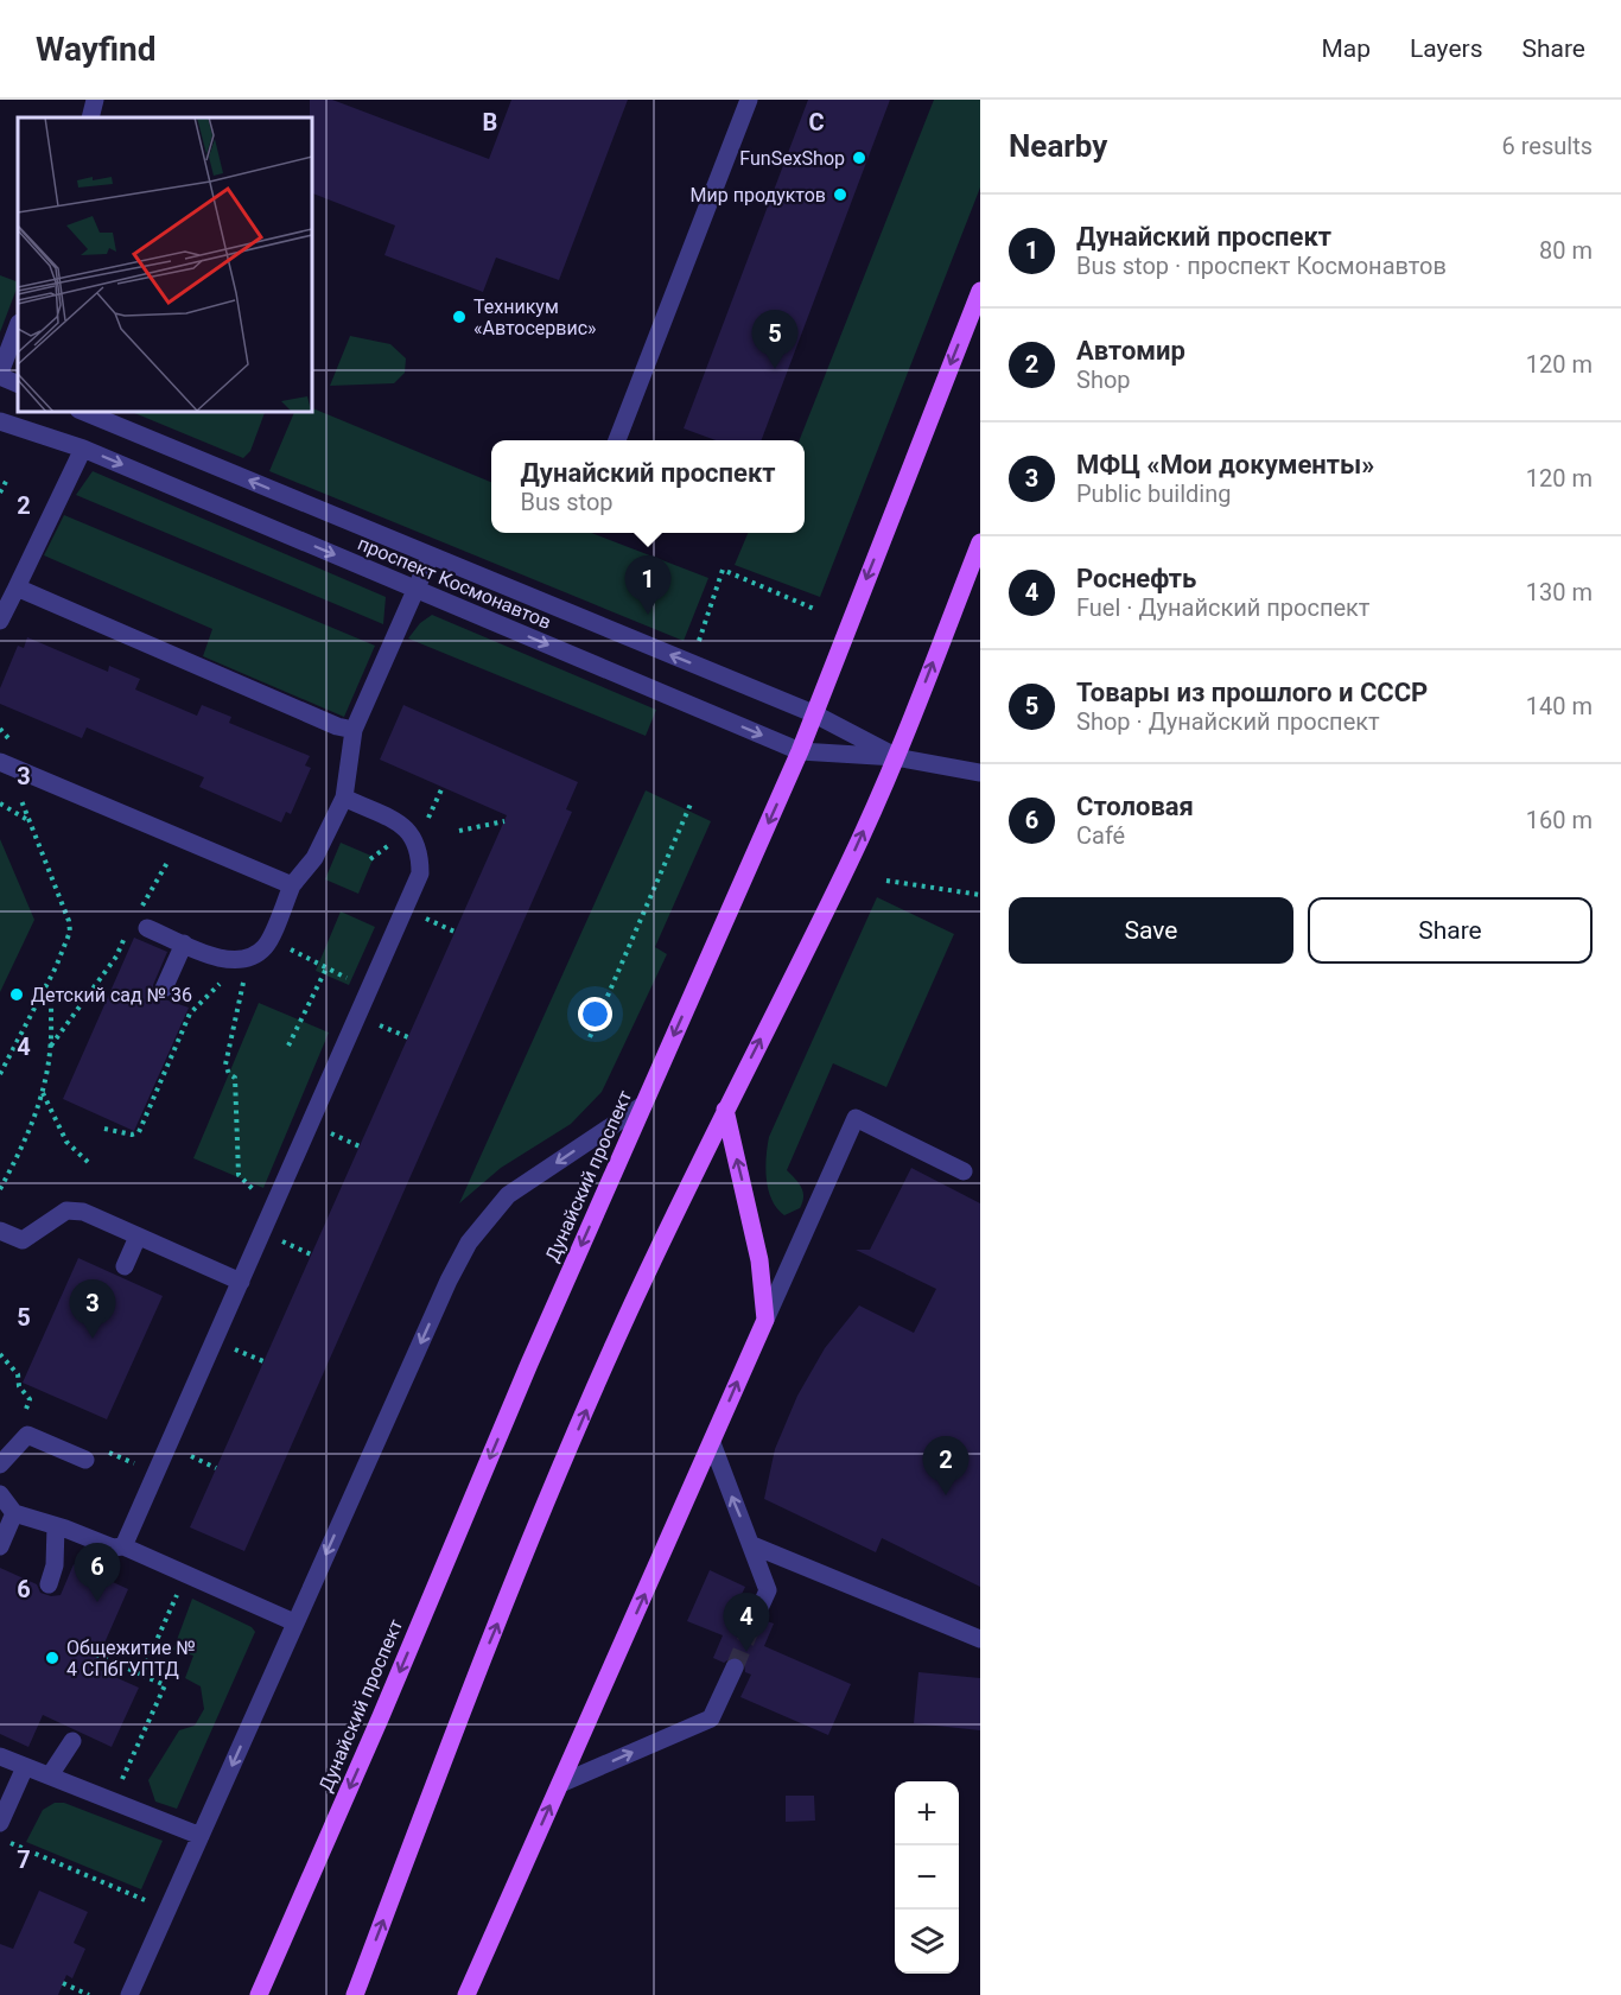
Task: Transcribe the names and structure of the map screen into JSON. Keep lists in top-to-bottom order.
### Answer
{
  "streets": {
    "main road": ["Дунайский проспект"],
    "street": ["проспект Космонавтов"]
  },
  "crossings": [
    ["проспект Космонавтов", "Дунайский проспект"]
  ],
  "places": [
    "FunSexShop",
    "Мир продуктов",
    "Техникум «Автосервис»",
    "Детский сад № 36",
    "Общежитие № 4 СПбГУПТД"
  ],
  "page": {
    "header": "Wayfind",
    "nav": ["Map", "Layers", "Share"],
    "heading": ["Nearby", "6 results"],
    "list": [
      {
        "mark": "1",
        "name": "Дунайский проспект",
        "note": "Bus stop · проспект Космонавтов",
        "value": "80 m"
      },
      {
        "mark": "2",
        "name": "Автомир",
        "note": "Shop",
        "value": "120 m"
      },
      {
        "mark": "3",
        "name": "МФЦ «Мои документы»",
        "note": "Public building",
        "value": "120 m"
      },
      {
        "mark": "4",
        "name": "Роснефть",
        "note": "Fuel · Дунайский проспект",
        "value": "130 m"
      },
      {
        "mark": "5",
        "name": "Товары из прошлого и СССР",
        "note": "Shop · Дунайский проспект",
        "value": "140 m"
      },
      {
        "mark": "6",
        "name": "Столовая",
        "note": "Café",
        "value": "160 m"
      }
    ],
    "pins": [
      "5",
      "1",
      "3",
      "2",
      "6",
      "4"
    ],
    "popup": ["Дунайский проспект", "Bus stop"],
    "buttons": ["Save", "Share"],
    "map_buttons": ["+", "−"]
  },
  "grid": {
    "columns": ["B", "C"],
    "rows": [
      "2",
      "3",
      "4",
      "5",
      "6",
      "7"
    ]
  }
}
